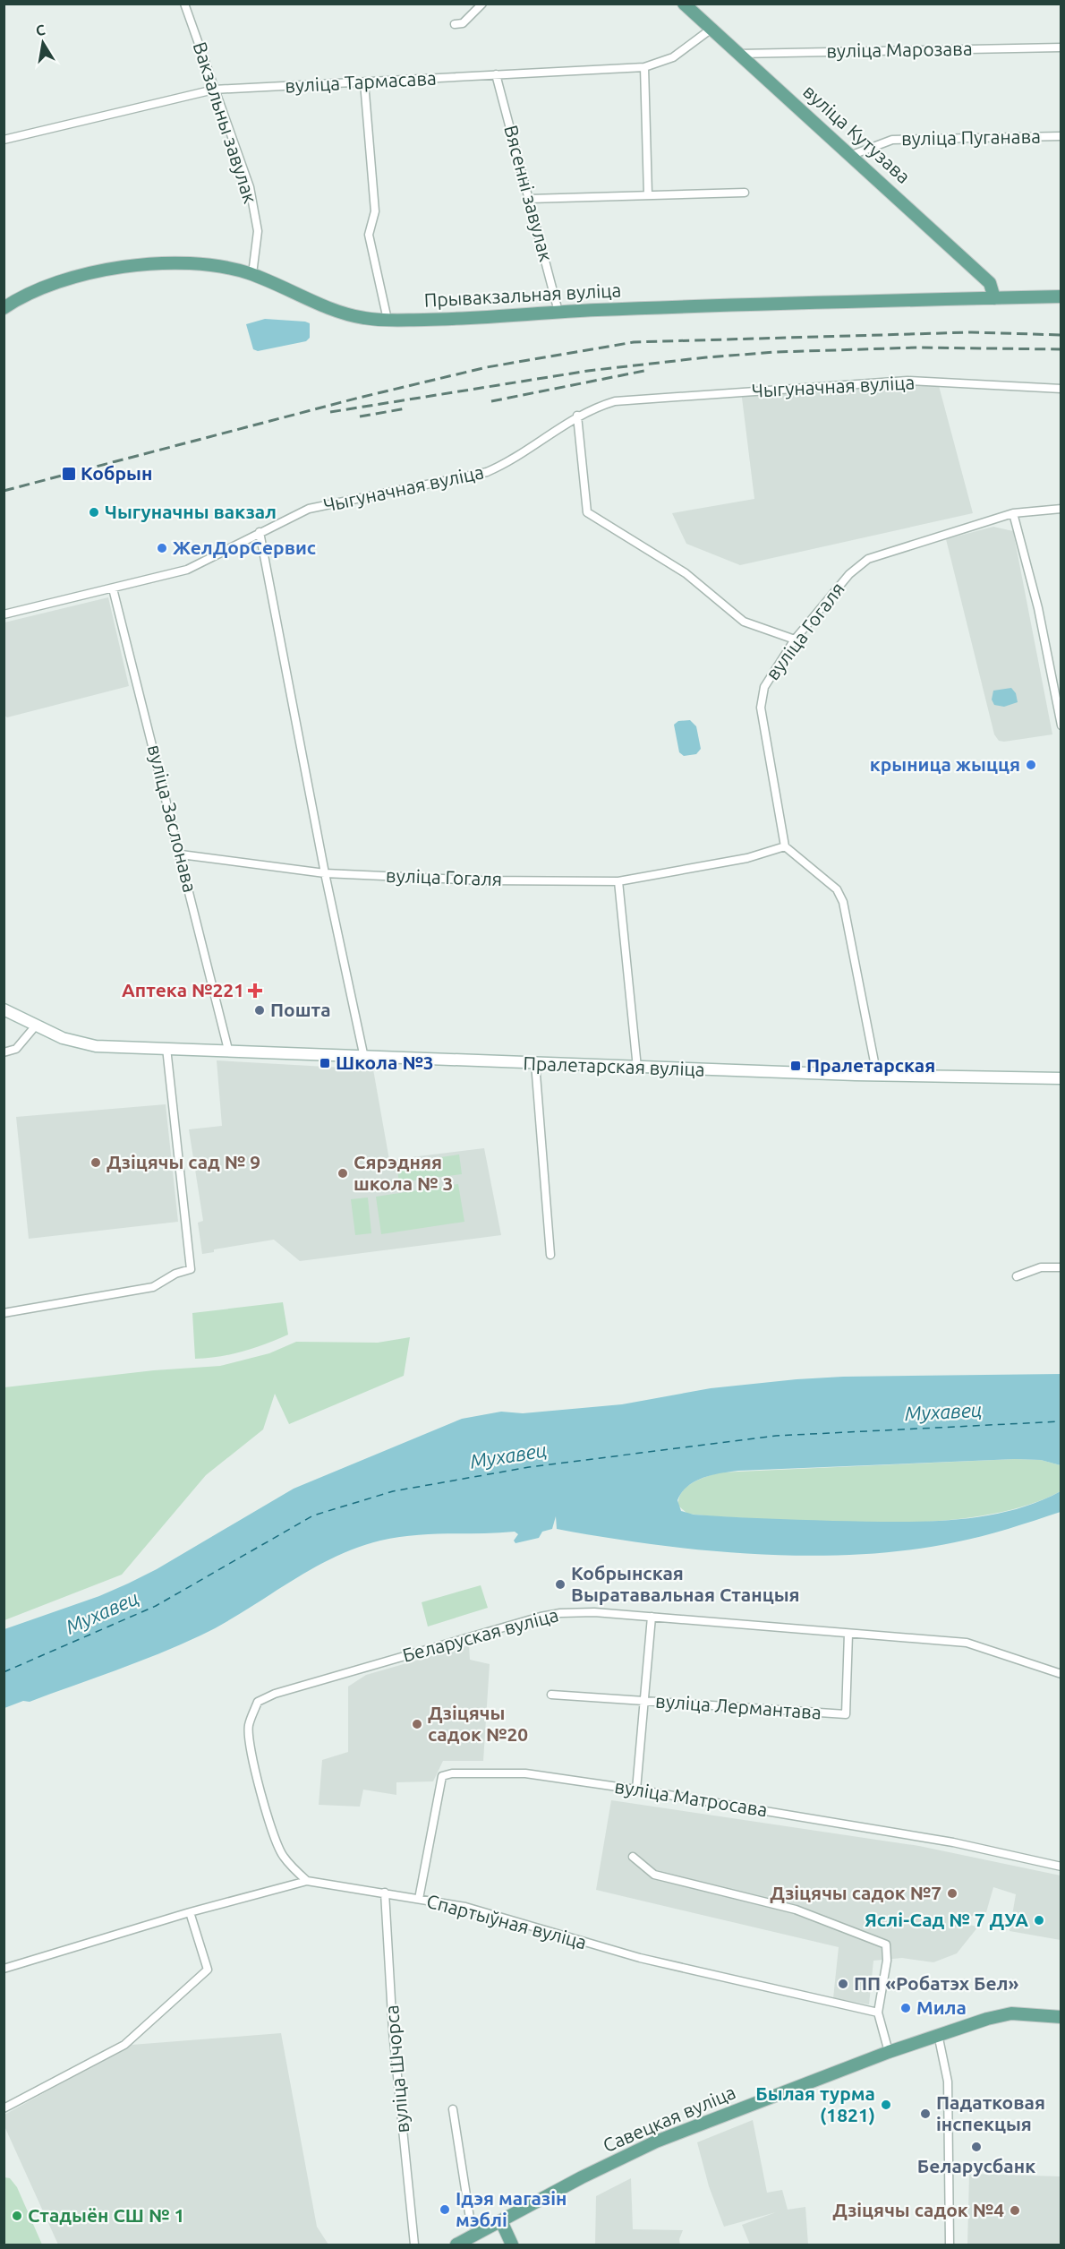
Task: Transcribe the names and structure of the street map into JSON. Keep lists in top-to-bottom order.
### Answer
{
  "streets": {
    "main road": [
      "вуліца Кутузава",
      "Прывакзальная вуліца",
      "Пралетарская вуліца",
      "Савецкая вуліца"
    ],
    "street": [
      "вуліца Марозава",
      "вуліца Тармасава",
      "Вакзальны завулак",
      "вуліца Пуганава",
      "Вясенні завулак",
      "Чыгуначная вуліца",
      "вуліца Гогаля",
      "вуліца Заслонава",
      "Беларуская вуліца",
      "вуліца Лермантава",
      "вуліца Матросава",
      "Спартыўная вуліца",
      "вуліца Шчорса"
    ]
  },
  "crossings": [
    ["вуліца Марозава", "вуліца Кутузава"],
    ["вуліца Тармасава", "Вакзальны завулак"],
    ["вуліца Тармасава", "вуліца Кутузава"],
    ["вуліца Тармасава", "Вясенні завулак"],
    ["Вакзальны завулак", "Прывакзальная вуліца"],
    ["вуліца Кутузава", "вуліца Пуганава"],
    ["вуліца Кутузава", "Прывакзальная вуліца"],
    ["Вясенні завулак", "Прывакзальная вуліца"],
    ["Чыгуначная вуліца", "вуліца Заслонава"],
    ["вуліца Гогаля", "вуліца Заслонава"],
    ["вуліца Заслонава", "Пралетарская вуліца"],
    ["Беларуская вуліца", "вуліца Лермантава"],
    ["Беларуская вуліца", "Спартыўная вуліца"],
    ["вуліца Матросава", "Спартыўная вуліца"],
    ["Спартыўная вуліца", "вуліца Шчорса"]
  ],
  "water": ["Мухавец"],
  "places": {
    "transit": ["Кобрын", "Школа №3", "Пралетарская"],
    "other": [
      "Чыгуначны вакзал",
      "ЖелДорСервис",
      "крыница жыцця",
      "Пошта",
      "Дзіцячы сад № 9",
      "Сярэдняя школа № 3",
      "Кобрынская Выратавальная Станцыя",
      "Дзіцячы садок №20",
      "Дзіцячы садок №7",
      "Яслі-Сад № 7 ДУА",
      "ПП «Робатэх Бел»",
      "Мила",
      "Былая турма (1821)",
      "Падатковая інспекцыя",
      "Беларусбанк",
      "Ідэя магазін мэблі",
      "Дзіцячы садок №4",
      "Стадыён СШ № 1"
    ],
    "health": ["Аптека №221"]
  },
  "north": "top"
}
